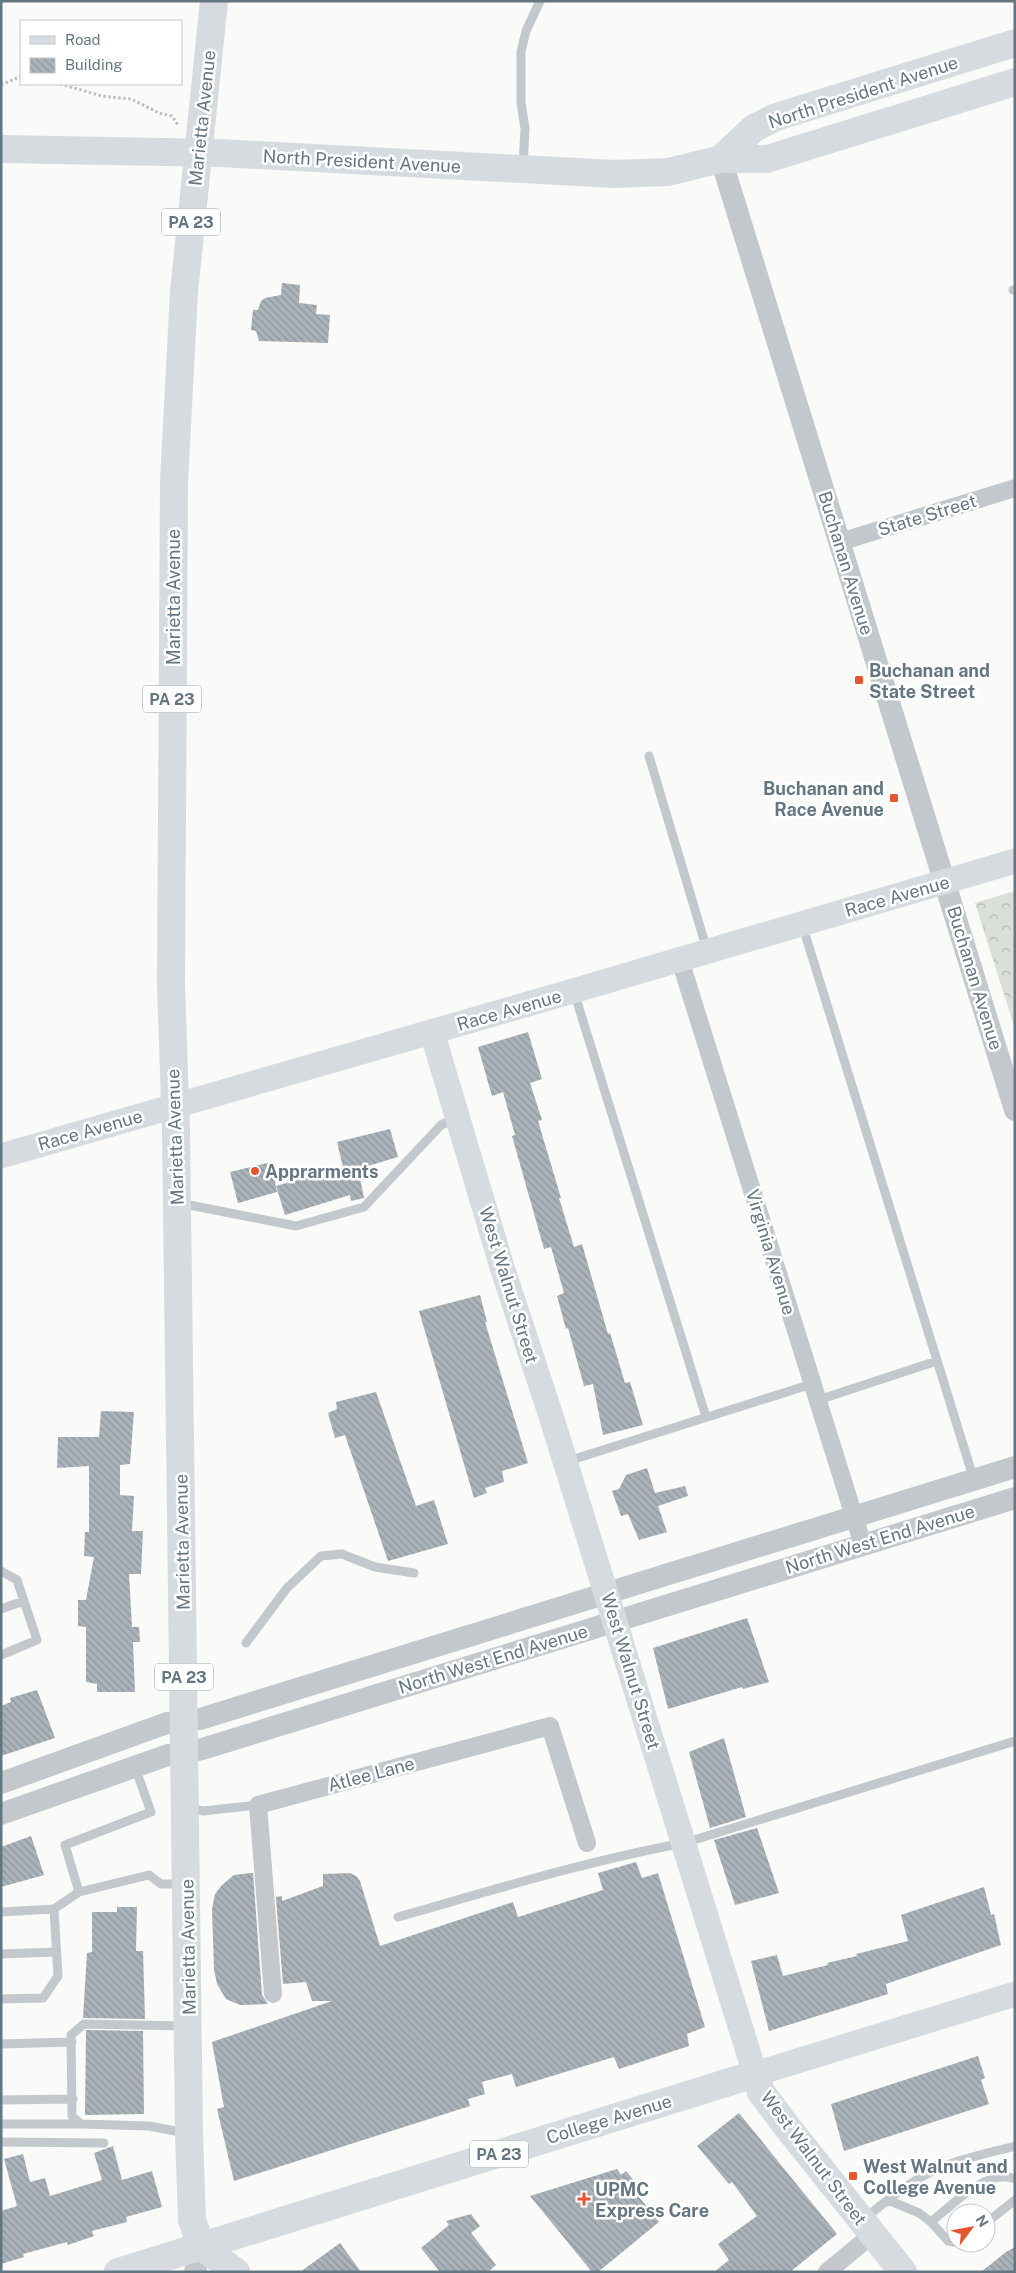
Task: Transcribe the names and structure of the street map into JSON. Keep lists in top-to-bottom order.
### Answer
{
  "streets": {
    "main road": [
      "North President Avenue",
      "Marietta Avenue",
      "PA 23",
      "Race Avenue",
      "West Walnut Street",
      "College Avenue"
    ],
    "street": [
      "State Street",
      "Buchanan Avenue",
      "Virginia Avenue",
      "North West End Avenue",
      "Atlee Lane"
    ]
  },
  "crossings": [
    ["North President Avenue", "Marietta Avenue"],
    ["North President Avenue", "Buchanan Avenue"],
    ["Marietta Avenue", "Race Avenue"],
    ["Marietta Avenue", "North West End Avenue"],
    ["Marietta Avenue", "College Avenue"],
    ["State Street", "Buchanan Avenue"],
    ["Buchanan Avenue", "Race Avenue"],
    ["Race Avenue", "Virginia Avenue"],
    ["Race Avenue", "West Walnut Street"],
    ["Virginia Avenue", "North West End Avenue"],
    ["West Walnut Street", "North West End Avenue"],
    ["West Walnut Street", "College Avenue"]
  ],
  "places": {
    "transit": ["Buchanan and State Street", "Buchanan and Race Avenue", "West Walnut and College Avenue"],
    "other": ["Apprarments"],
    "health": ["UPMC Express Care"]
  },
  "legend": ["Road", "Building"],
  "north": "top right"
}
